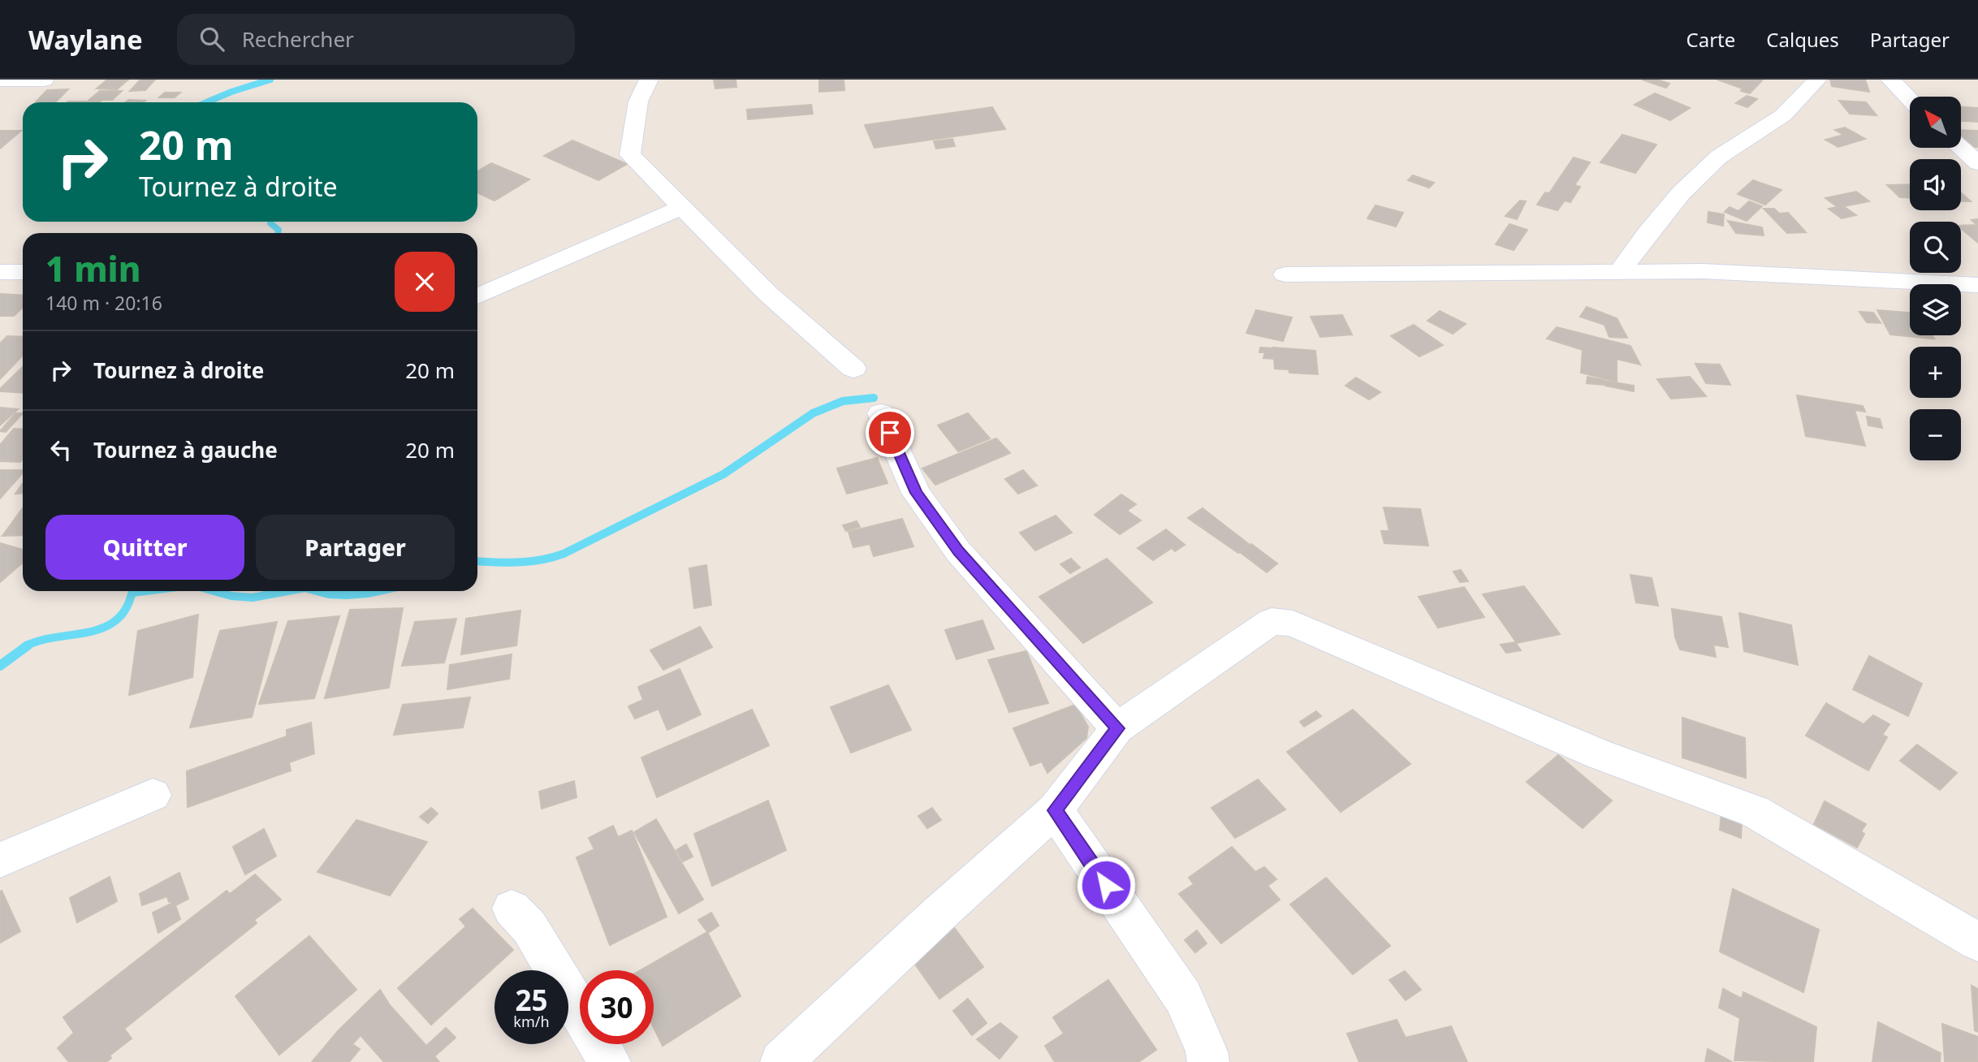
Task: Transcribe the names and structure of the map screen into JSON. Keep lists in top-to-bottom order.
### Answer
{
  "north": "top left",
  "page": {
    "header": "Waylane",
    "search": "Rechercher",
    "nav": ["Carte", "Calques", "Partager"],
    "map_buttons": ["+", "−"],
    "turn": ["20 m", "Tournez à droite"],
    "heading": ["1 min", "140 m · 20:16"],
    "list": [
      {
        "name": "Tournez à droite",
        "value": "20 m"
      },
      {
        "name": "Tournez à gauche",
        "value": "20 m"
      }
    ],
    "buttons": ["Quitter", "Partager"],
    "speed": "25 km/h",
    "limit": "30"
  }
}
